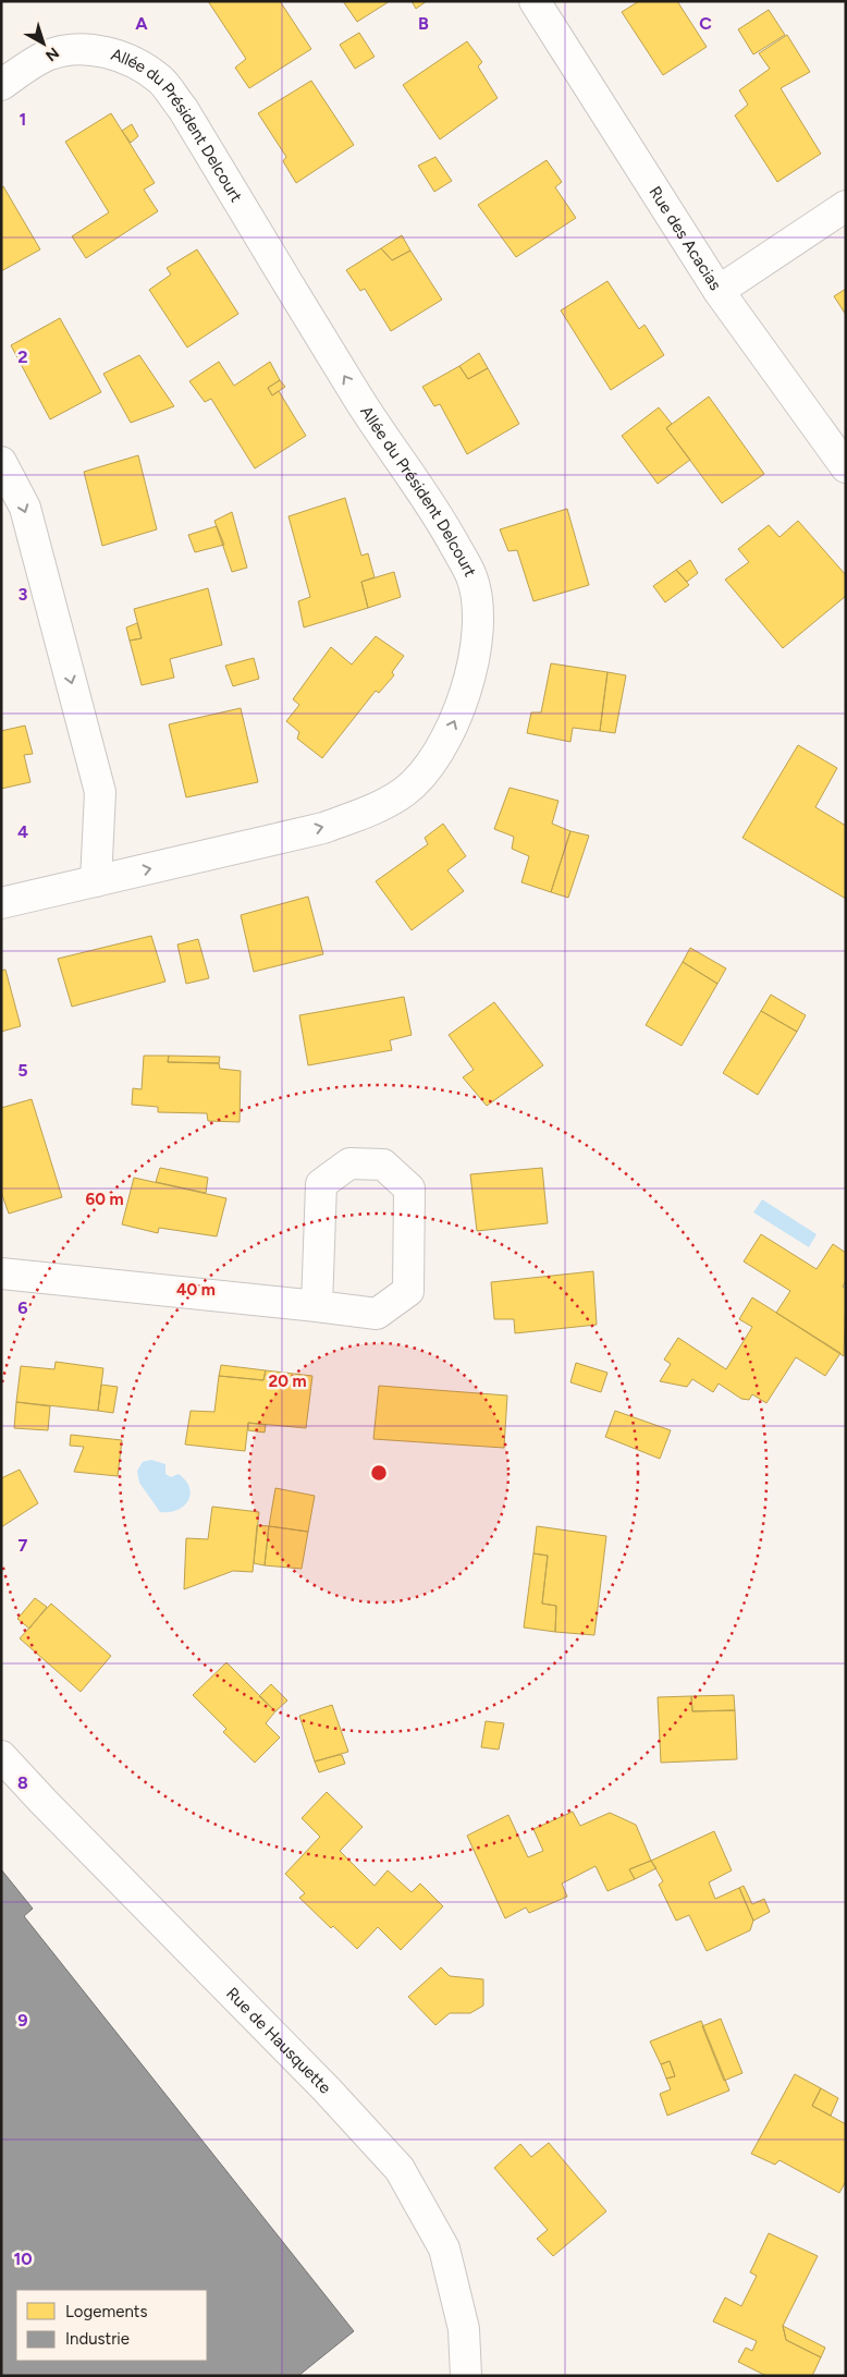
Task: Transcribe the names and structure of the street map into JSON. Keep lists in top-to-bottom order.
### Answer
{
  "streets": {
    "street": ["Allée du Président Delcourt", "Rue des Acacias", "Rue de Hausquette"]
  },
  "legend": ["Logements", "Industrie"],
  "north": "bottom right",
  "grid": {
    "columns": ["A", "B", "C"],
    "rows": [
      "1",
      "2",
      "3",
      "4",
      "5",
      "6",
      "7",
      "8",
      "9",
      "10"
    ]
  },
  "rings": ["60 m", "40 m", "20 m"]
}
